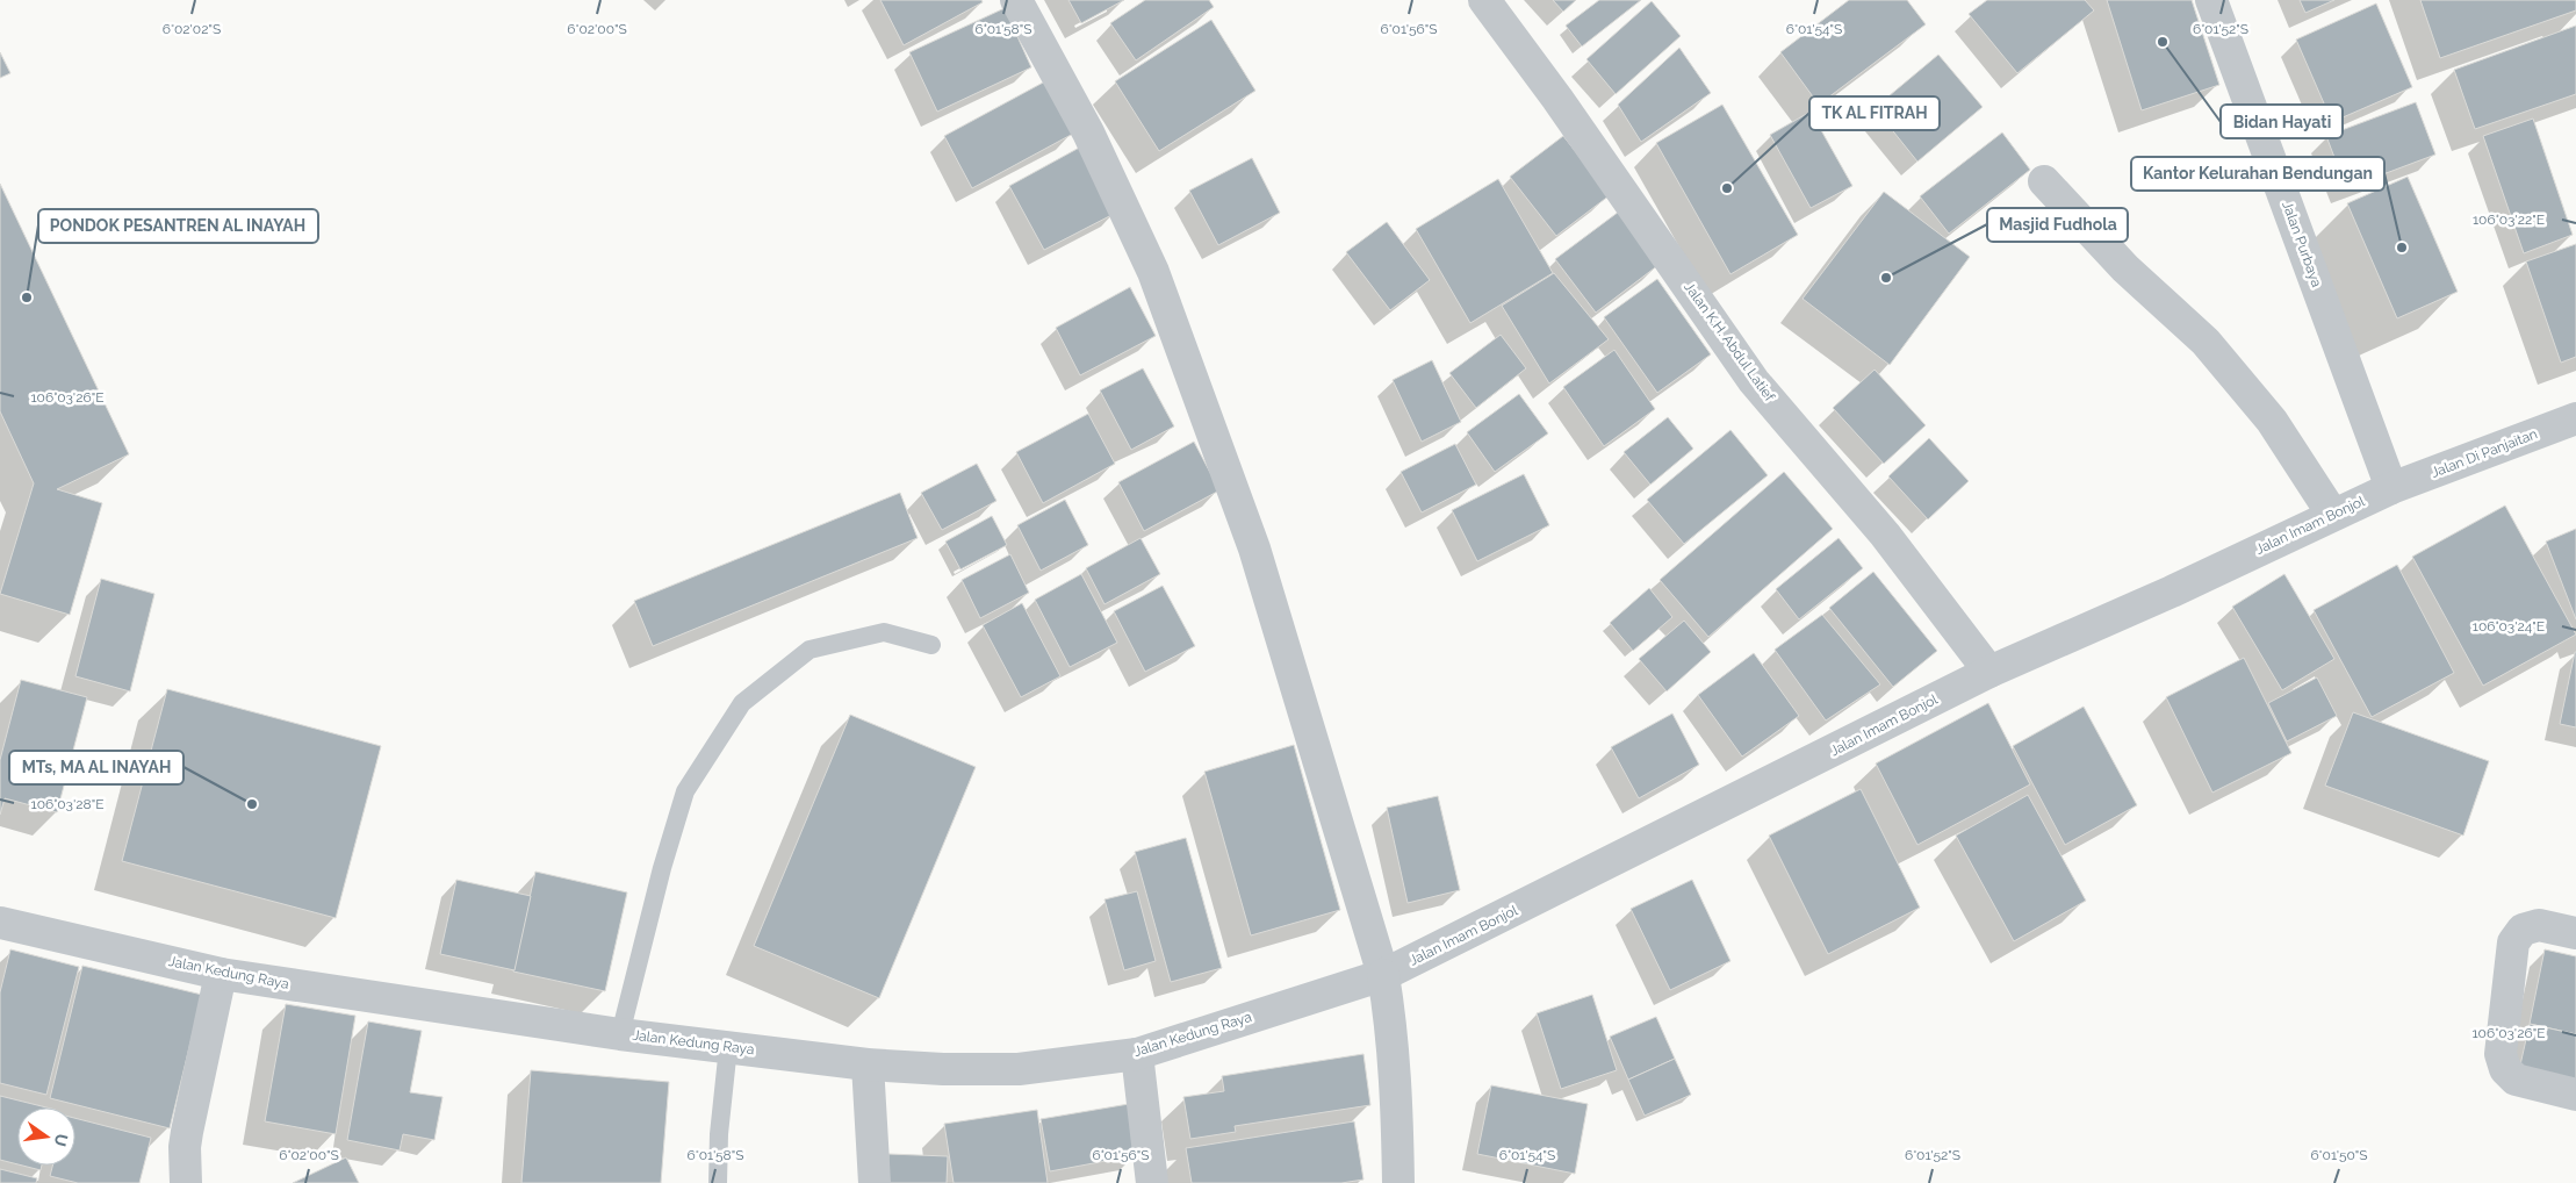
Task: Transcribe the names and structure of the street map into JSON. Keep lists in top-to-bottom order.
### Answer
{
  "streets": {
    "street": [
      "Jalan Purbaya",
      "Jalan K.H. Abdul Latief",
      "Jalan Di Panjaitan",
      "Jalan Imam Bonjol",
      "Jalan Kedung Raya"
    ]
  },
  "crossings": [
    ["Jalan Purbaya", "Jalan Di Panjaitan"],
    ["Jalan Purbaya", "Jalan Imam Bonjol"],
    ["Jalan K.H. Abdul Latief", "Jalan Imam Bonjol"],
    ["Jalan Di Panjaitan", "Jalan Imam Bonjol"],
    ["Jalan Imam Bonjol", "Jalan Kedung Raya"]
  ],
  "places": [
    "Bidan Hayati",
    "TK AL FITRAH",
    "Kantor Kelurahan Bendungan",
    "Masjid Fudhola",
    "PONDOK PESANTREN AL INAYAH",
    "MTs, MA AL INAYAH"
  ],
  "north": "right",
  "coordinates": [
    "6°02'02\"S",
    "6°02'00\"S",
    "6°01'58\"S",
    "6°01'54\"S",
    "6°01'56\"S",
    "6°01'52\"S",
    "106°03'22\"E",
    "106°03'26\"E",
    "106°03'24\"E",
    "106°03'28\"E",
    "6°01'50\"S"
  ]
}
